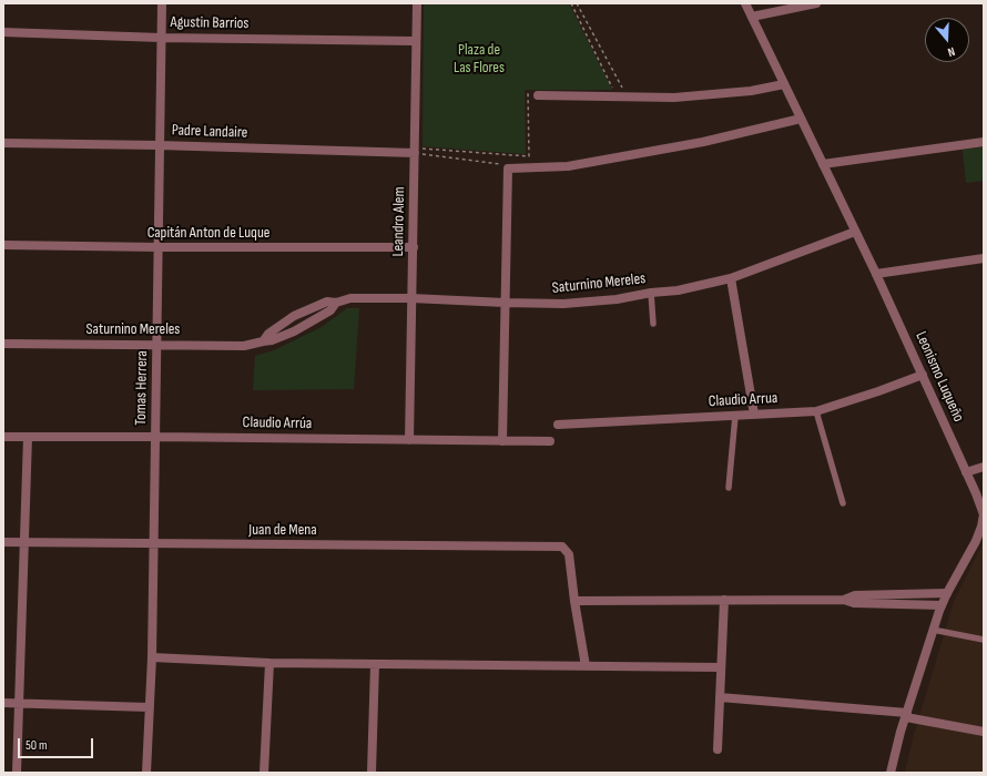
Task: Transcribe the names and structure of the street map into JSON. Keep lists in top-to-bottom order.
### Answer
{
  "streets": {
    "street": [
      "Agustin Barrios",
      "Padre Landaire",
      "Leandro Alem",
      "Capitán Anton de Luque",
      "Saturnino Mereles",
      "Leonismo Luqueño",
      "Tomas Herrera",
      "Claudio Arrua",
      "Claudio Arrúa",
      "Juan de Mena"
    ]
  },
  "crossings": [
    ["Agustin Barrios", "Leandro Alem"],
    ["Agustin Barrios", "Tomas Herrera"],
    ["Padre Landaire", "Leandro Alem"],
    ["Padre Landaire", "Tomas Herrera"],
    ["Leandro Alem", "Capitán Anton de Luque"],
    ["Leandro Alem", "Saturnino Mereles"],
    ["Leandro Alem", "Claudio Arrúa"],
    ["Capitán Anton de Luque", "Tomas Herrera"],
    ["Saturnino Mereles", "Leonismo Luqueño"],
    ["Saturnino Mereles", "Tomas Herrera"],
    ["Leonismo Luqueño", "Claudio Arrua"],
    ["Tomas Herrera", "Claudio Arrúa"],
    ["Tomas Herrera", "Juan de Mena"]
  ],
  "parks": ["Plaza de Las Flores"],
  "scale_bar": "50 m",
  "north": "bottom"
}
